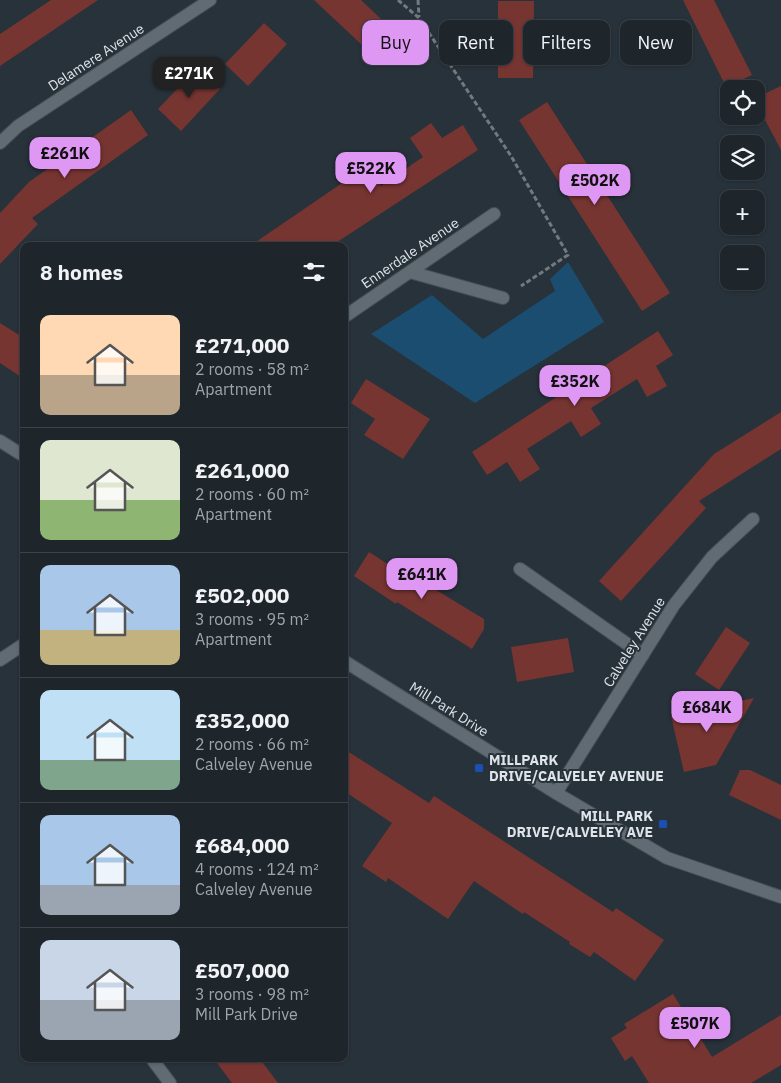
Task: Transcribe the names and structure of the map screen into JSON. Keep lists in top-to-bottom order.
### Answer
{
  "streets": {
    "street": [
      "Delamere Avenue",
      "Ennerdale Avenue",
      "Calveley Avenue",
      "Mill Park Drive"
    ]
  },
  "crossings": [
    ["Calveley Avenue", "Mill Park Drive"]
  ],
  "places": {
    "transit": ["MILLPARK DRIVE/CALVELEY AVENUE", "MILL PARK DRIVE/CALVELEY AVE"]
  },
  "page": {
    "chip": [
      "Buy",
      "Rent",
      "Filters",
      "New"
    ],
    "price": [
      "£271K",
      "£261K",
      "£522K",
      "£502K",
      "£352K",
      "£641K",
      "£684K",
      "£507K"
    ],
    "map_buttons": ["+", "−"],
    "heading": "8 homes",
    "list": [
      {
        "name": "£271,000",
        "note": "2 rooms · 58 m² · Apartment"
      },
      {
        "name": "£261,000",
        "note": "2 rooms · 60 m² · Apartment"
      },
      {
        "name": "£502,000",
        "note": "3 rooms · 95 m² · Apartment"
      },
      {
        "name": "£352,000",
        "note": "2 rooms · 66 m² · Calveley Avenue"
      },
      {
        "name": "£684,000",
        "note": "4 rooms · 124 m² · Calveley Avenue"
      },
      {
        "name": "£507,000",
        "note": "3 rooms · 98 m² · Mill Park Drive"
      }
    ]
  }
}
